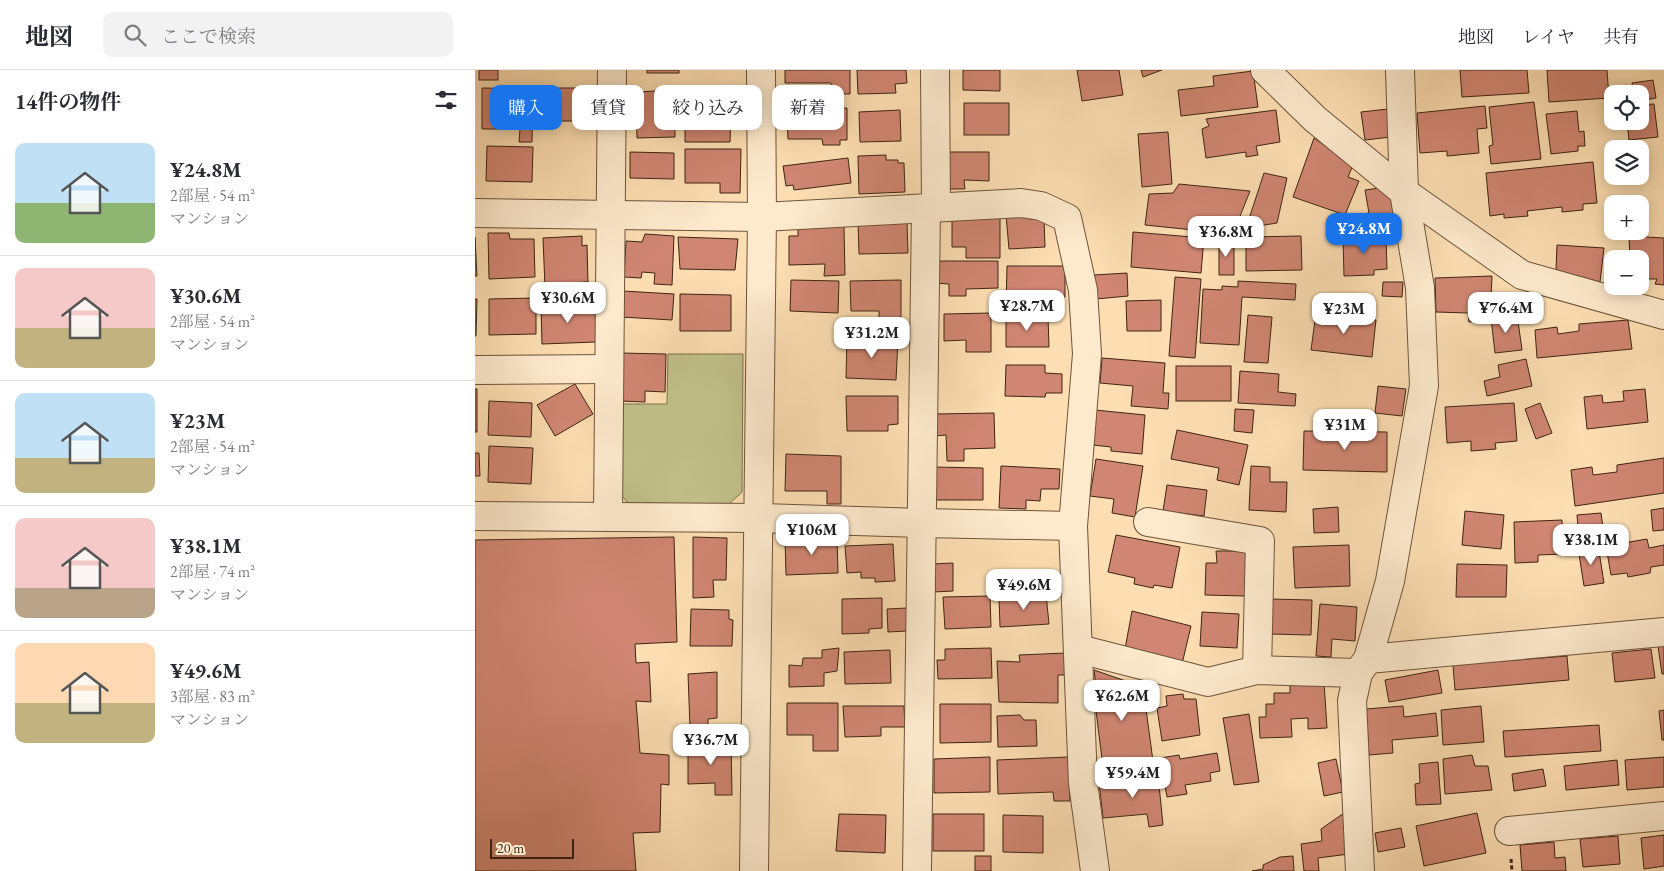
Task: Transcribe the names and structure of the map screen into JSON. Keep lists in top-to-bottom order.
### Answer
{
  "scale_bar": "20 m",
  "page": {
    "header": "地図",
    "search": "ここで検索",
    "nav": ["地図", "レイヤ", "共有"],
    "heading": "14件の物件",
    "map_buttons": ["+", "−"],
    "chip": [
      "購入",
      "賃貸",
      "絞り込み",
      "新着"
    ],
    "list": [
      {
        "name": "¥24.8M",
        "note": "2部屋 · 54 m² · マンション"
      },
      {
        "name": "¥30.6M",
        "note": "2部屋 · 54 m² · マンション"
      },
      {
        "name": "¥23M",
        "note": "2部屋 · 54 m² · マンション"
      },
      {
        "name": "¥38.1M",
        "note": "2部屋 · 74 m² · マンション"
      },
      {
        "name": "¥49.6M",
        "note": "3部屋 · 83 m² · マンション"
      }
    ],
    "price": [
      "¥24.8M",
      "¥36.8M",
      "¥30.6M",
      "¥28.7M",
      "¥76.4M",
      "¥23M",
      "¥31.2M",
      "¥31M",
      "¥106M",
      "¥38.1M",
      "¥49.6M",
      "¥62.6M",
      "¥36.7M",
      "¥59.4M"
    ],
    "scale": "20 m"
  }
}
